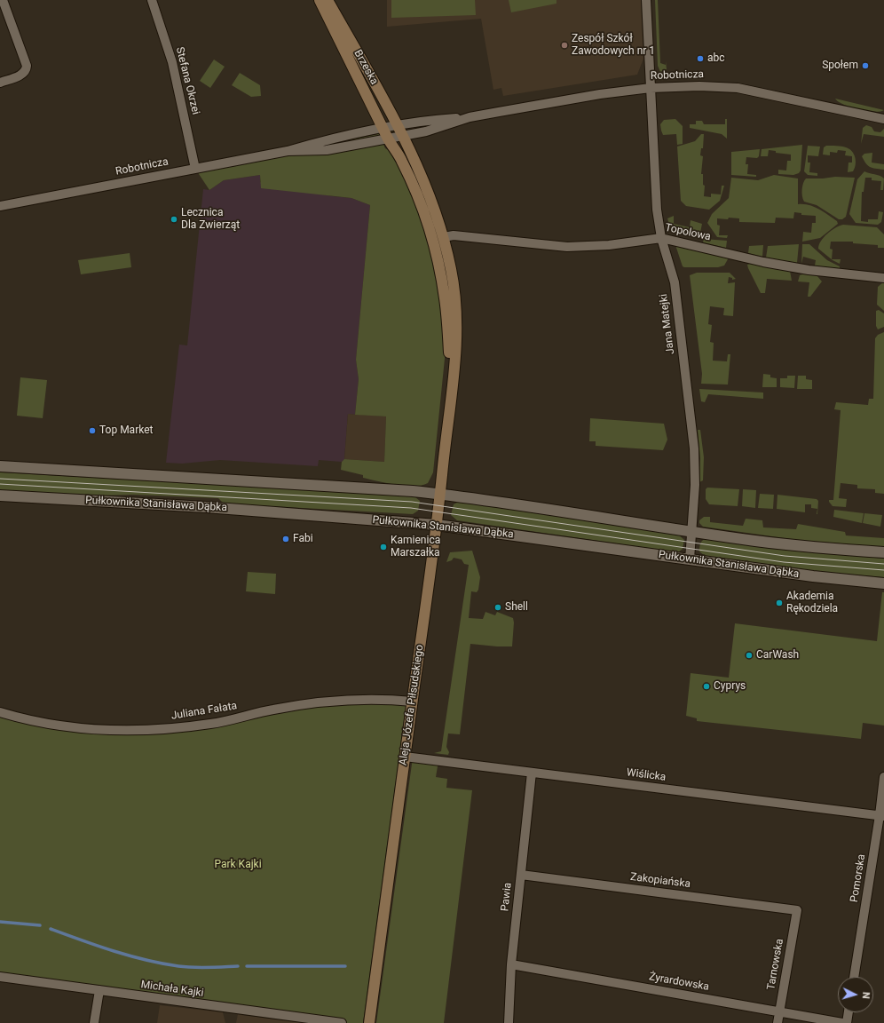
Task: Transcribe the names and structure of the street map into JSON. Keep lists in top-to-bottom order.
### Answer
{
  "streets": {
    "main road": ["Brzeska", "Aleja Józefa Piłsudskiego"],
    "street": [
      "Robotnicza",
      "Stefana Okrzei",
      "Topolowa",
      "Jana Matejki",
      "Pułkownika Stanisława Dąbka",
      "Juliana Fałata",
      "Wiślicka",
      "Pomorska",
      "Zakopiańska",
      "Pawia",
      "Tarnowska",
      "Żyrardowska",
      "Michała Kajki"
    ]
  },
  "crossings": [
    ["Brzeska", "Robotnicza"],
    ["Brzeska", "Aleja Józefa Piłsudskiego"],
    ["Robotnicza", "Stefana Okrzei"],
    ["Robotnicza", "Jana Matejki"],
    ["Robotnicza", "Aleja Józefa Piłsudskiego"],
    ["Topolowa", "Jana Matejki"],
    ["Topolowa", "Aleja Józefa Piłsudskiego"],
    ["Jana Matejki", "Pułkownika Stanisława Dąbka"],
    ["Pułkownika Stanisława Dąbka", "Aleja Józefa Piłsudskiego"],
    ["Aleja Józefa Piłsudskiego", "Juliana Fałata"],
    ["Aleja Józefa Piłsudskiego", "Wiślicka"],
    ["Wiślicka", "Pomorska"],
    ["Wiślicka", "Pawia"],
    ["Zakopiańska", "Pawia"],
    ["Zakopiańska", "Tarnowska"],
    ["Pawia", "Żyrardowska"],
    ["Tarnowska", "Żyrardowska"]
  ],
  "parks": ["Park Kajki"],
  "places": [
    "Zespół Szkół Zawodowych nr 1",
    "abc",
    "Społem",
    "Lecznica Dla Zwierząt",
    "Top Market",
    "Fabi",
    "Kamienica Marszałka",
    "Akademia Rękodziela",
    "Shell",
    "CarWash",
    "Cyprys"
  ],
  "north": "right"
}
